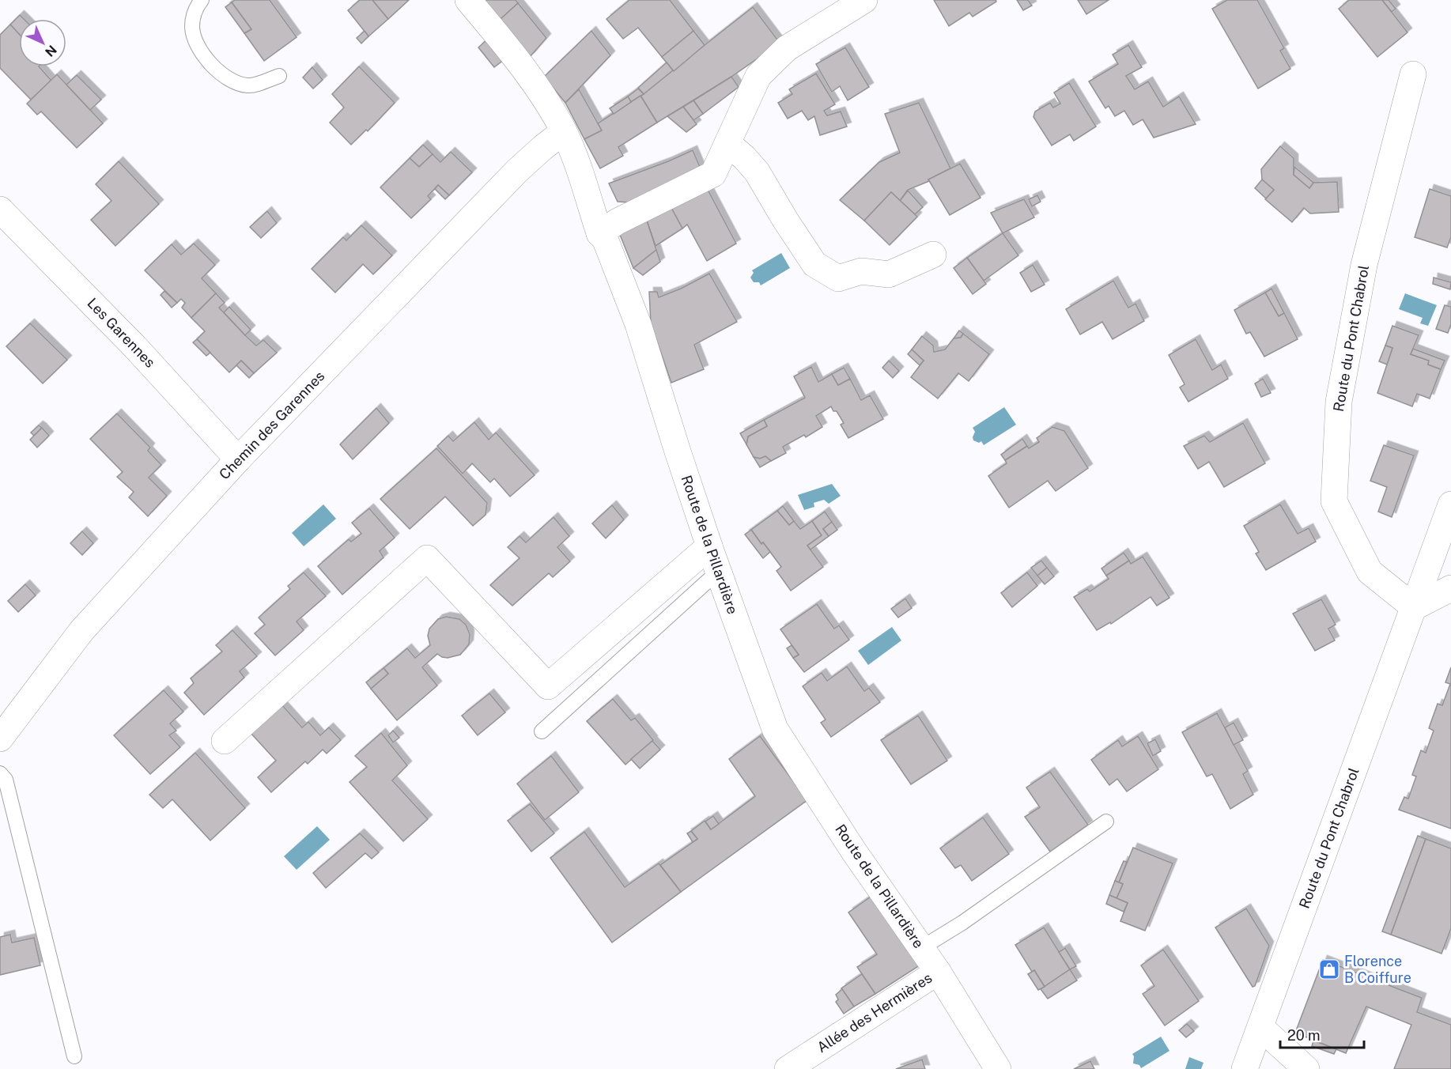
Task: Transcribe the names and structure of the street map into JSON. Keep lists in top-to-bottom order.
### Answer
{
  "streets": {
    "street": [
      "Les Garennes",
      "Route du Pont Chabrol",
      "Chemin des Garennes",
      "Route de la Pillardière",
      "Allée des Hermières"
    ]
  },
  "crossings": [
    ["Les Garennes", "Chemin des Garennes"],
    ["Chemin des Garennes", "Route de la Pillardière"],
    ["Route de la Pillardière", "Allée des Hermières"]
  ],
  "places": {
    "shop": ["Florence B Coiffure"]
  },
  "scale_bar": "20 m",
  "north": "bottom right"
}
